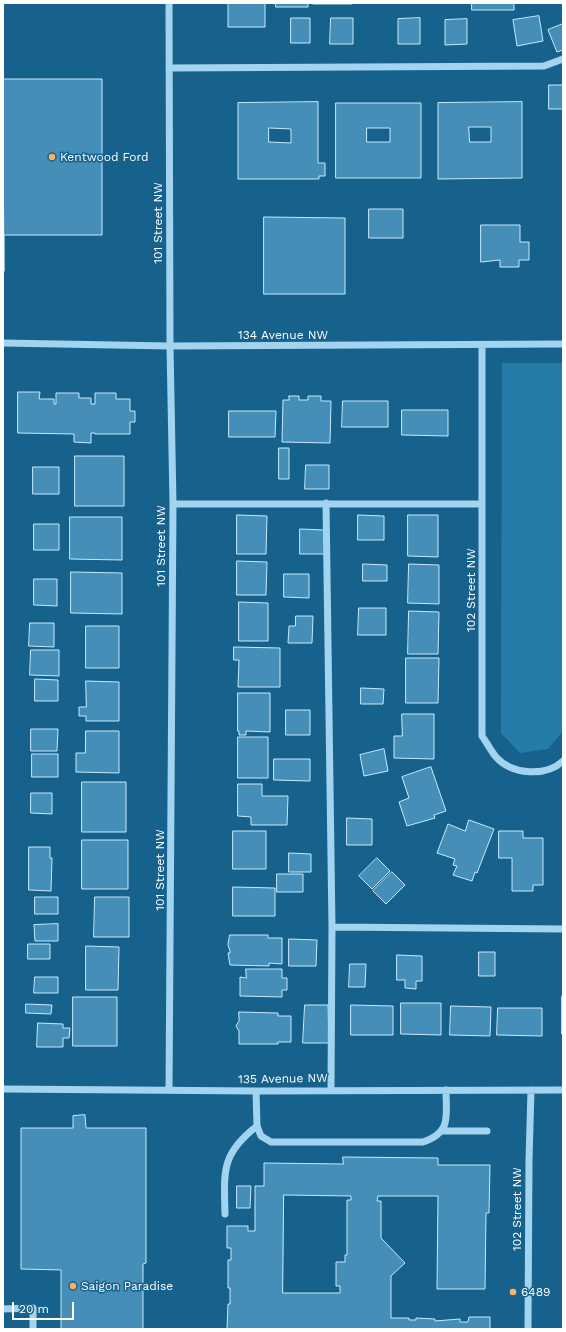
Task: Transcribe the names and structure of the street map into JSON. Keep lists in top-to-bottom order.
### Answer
{
  "streets": {
    "street": [
      "101 Street NW",
      "134 Avenue NW",
      "102 Street NW",
      "135 Avenue NW"
    ]
  },
  "crossings": [
    ["101 Street NW", "134 Avenue NW"],
    ["101 Street NW", "135 Avenue NW"],
    ["134 Avenue NW", "102 Street NW"],
    ["102 Street NW", "135 Avenue NW"]
  ],
  "places": ["Kentwood Ford", "Saigon Paradise", "6489"],
  "scale_bar": "20 m"
}
